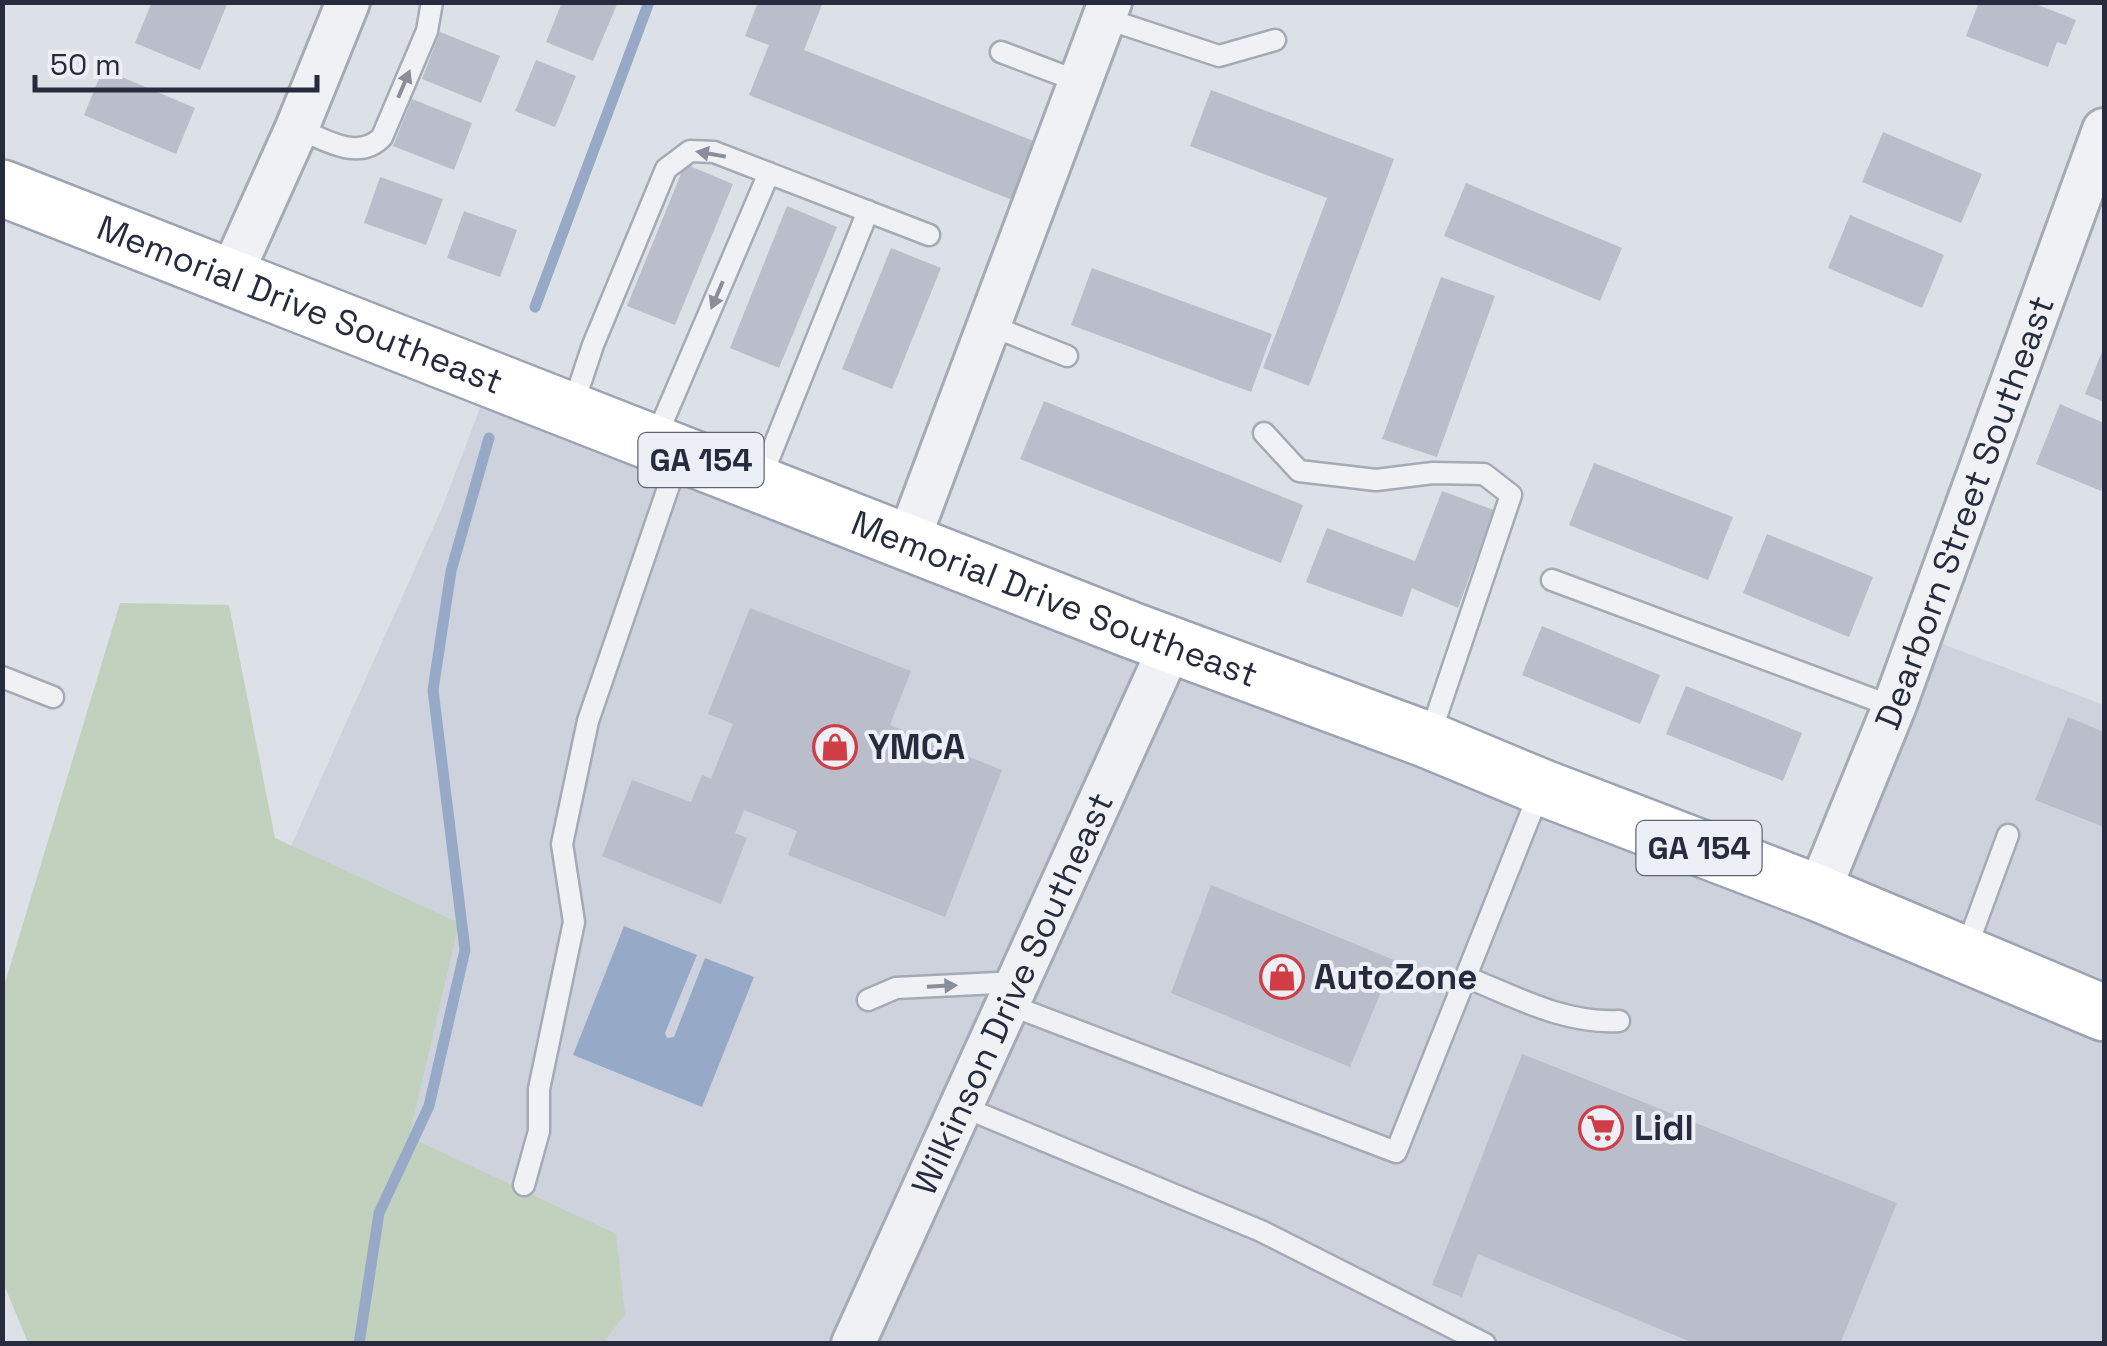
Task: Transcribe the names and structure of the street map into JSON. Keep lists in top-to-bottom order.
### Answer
{
  "streets": {
    "main road": ["Memorial Drive Southeast", "GA 154"],
    "street": ["Dearborn Street Southeast", "Wilkinson Drive Southeast"]
  },
  "crossings": [
    ["Memorial Drive Southeast", "Dearborn Street Southeast"],
    ["Memorial Drive Southeast", "Wilkinson Drive Southeast"]
  ],
  "places": {
    "shop": ["YMCA", "AutoZone"],
    "supermarket": ["Lidl"]
  },
  "scale_bar": "50 m"
}
